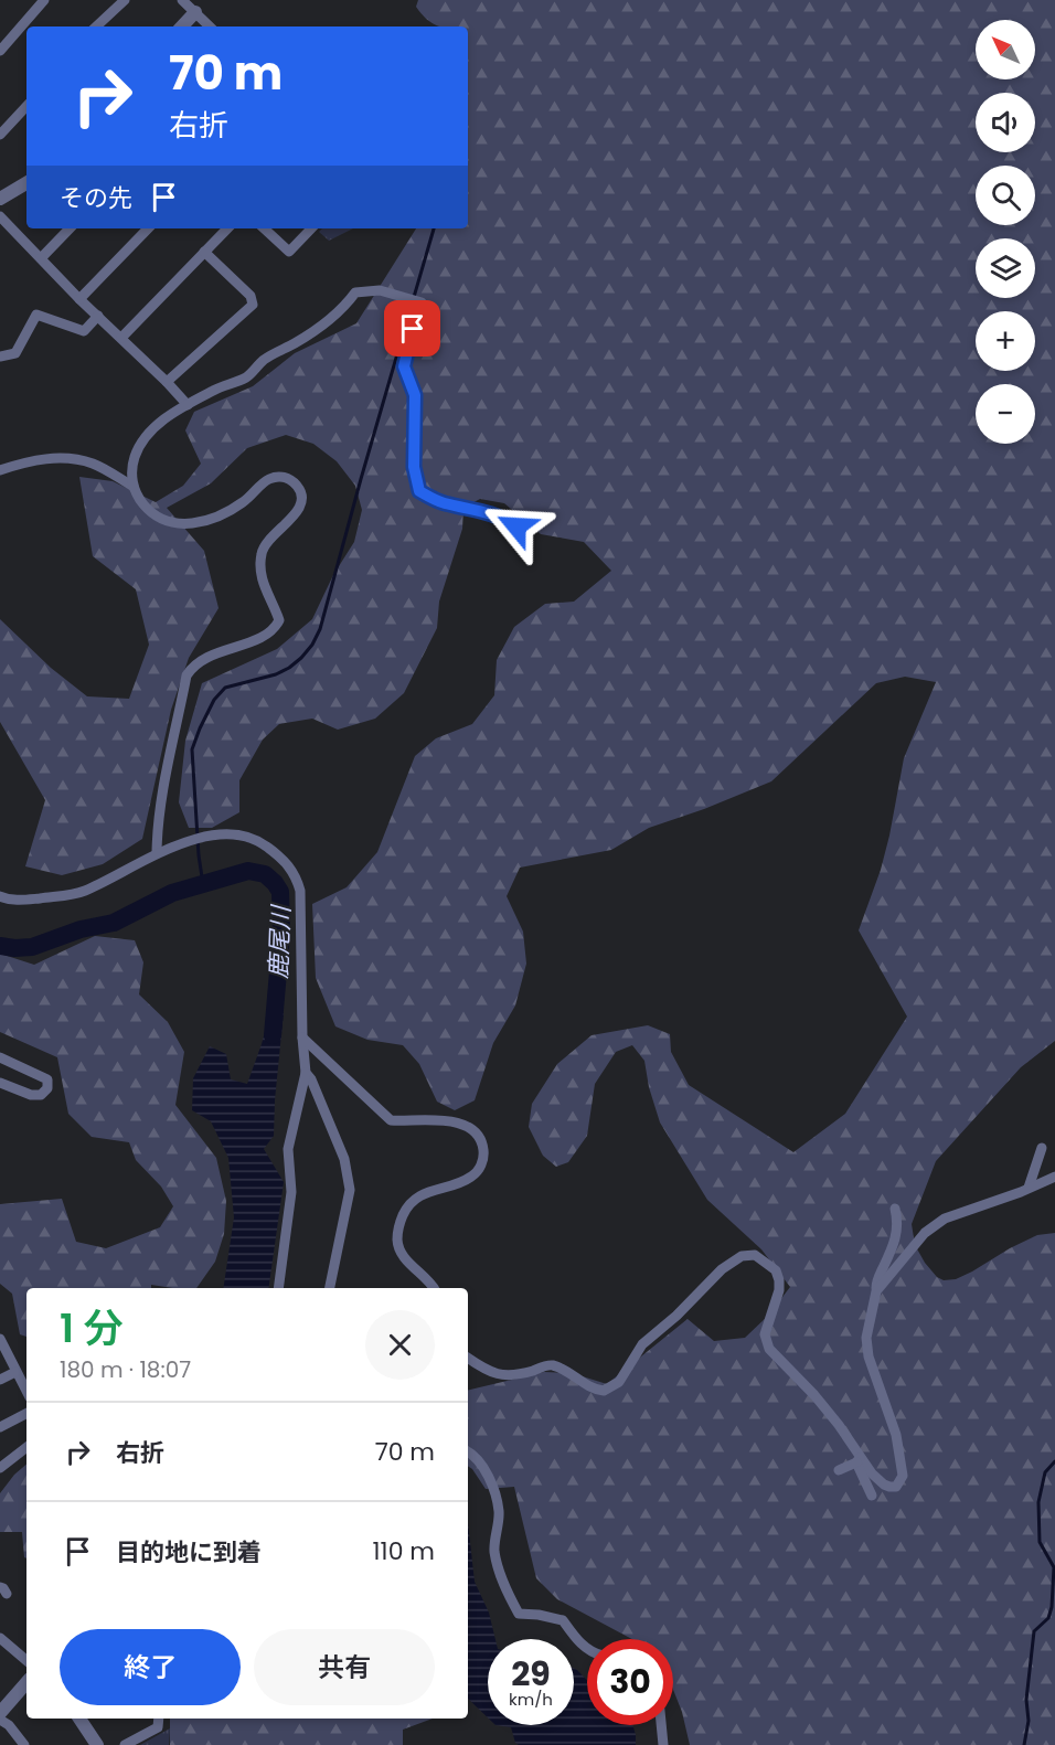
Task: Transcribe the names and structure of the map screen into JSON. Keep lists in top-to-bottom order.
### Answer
{
  "water": ["鹿尾川"],
  "north": "top left",
  "page": {
    "map_buttons": ["+", "−"],
    "turn": ["70 m", "右折"],
    "then": "その先",
    "heading": ["1 分", "180 m · 18:07"],
    "list": [
      {
        "name": "右折",
        "value": "70 m"
      },
      {
        "name": "目的地に到着",
        "value": "110 m"
      }
    ],
    "buttons": ["終了", "共有"],
    "speed": "29 km/h",
    "limit": "30"
  }
}
